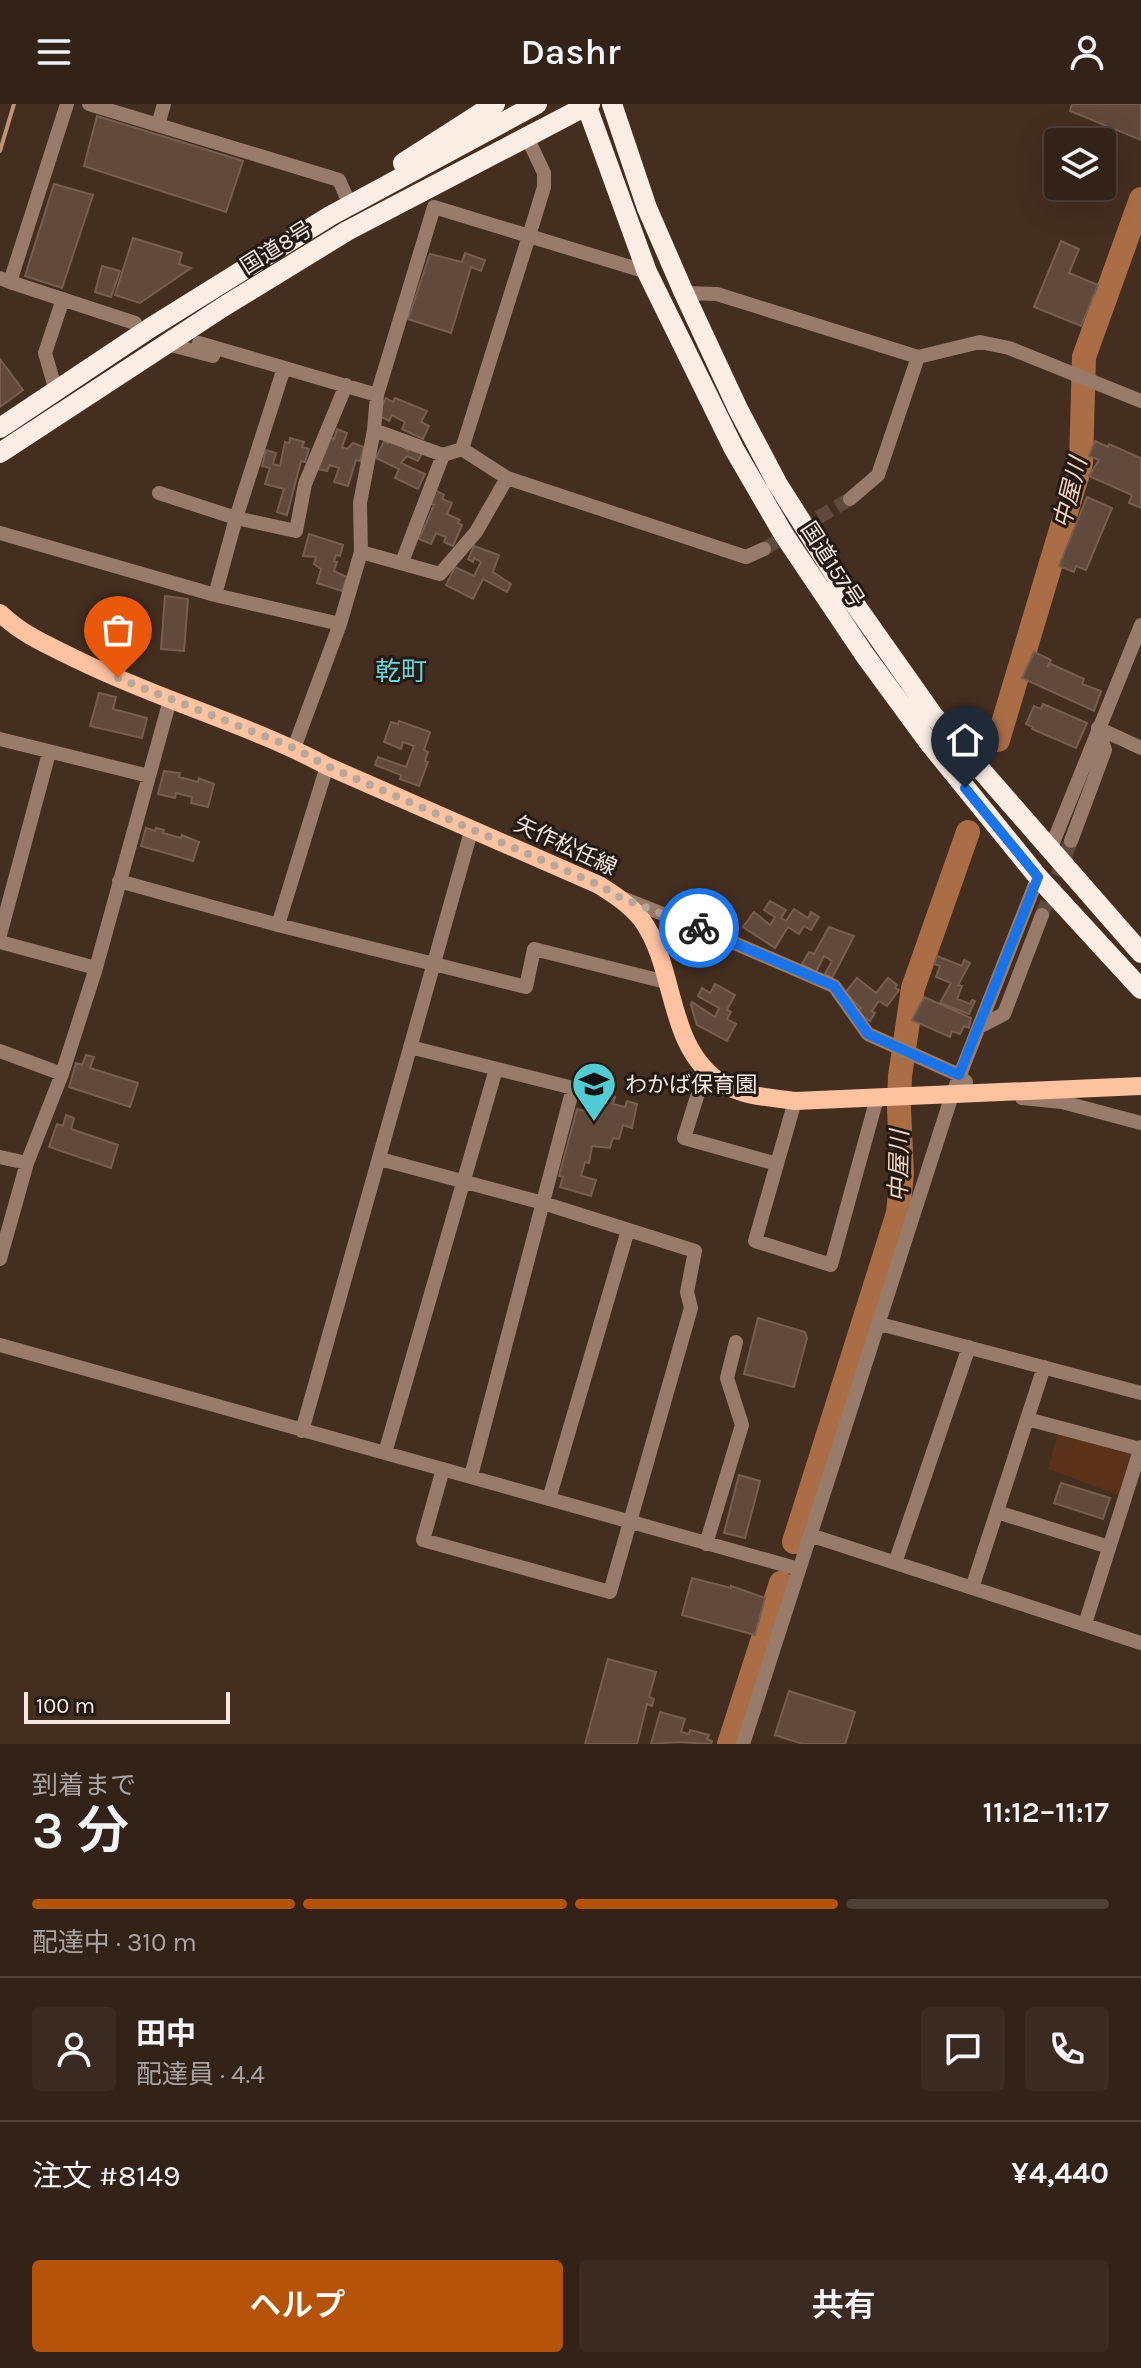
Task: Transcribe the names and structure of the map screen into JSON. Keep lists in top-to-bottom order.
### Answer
{
  "streets": {
    "highway": ["国道8号", "国道157号"],
    "main road": ["矢作松任線"]
  },
  "crossings": [
    ["国道8号", "国道157号"]
  ],
  "districts": ["乾町"],
  "water": ["中屋川"],
  "places": {
    "school or university": ["わかば保育園"]
  },
  "scale_bar": "100 m",
  "page": {
    "header": "Dashr",
    "scale": "100 m",
    "heading": ["3 分", "到着まで", "11:12–11:17"],
    "panel": [
      "田中",
      "配達員 · 4.4",
      "注文 #8149",
      "¥4,440"
    ],
    "bar": "配達中 · 310 m",
    "buttons": ["ヘルプ", "共有"]
  }
}
